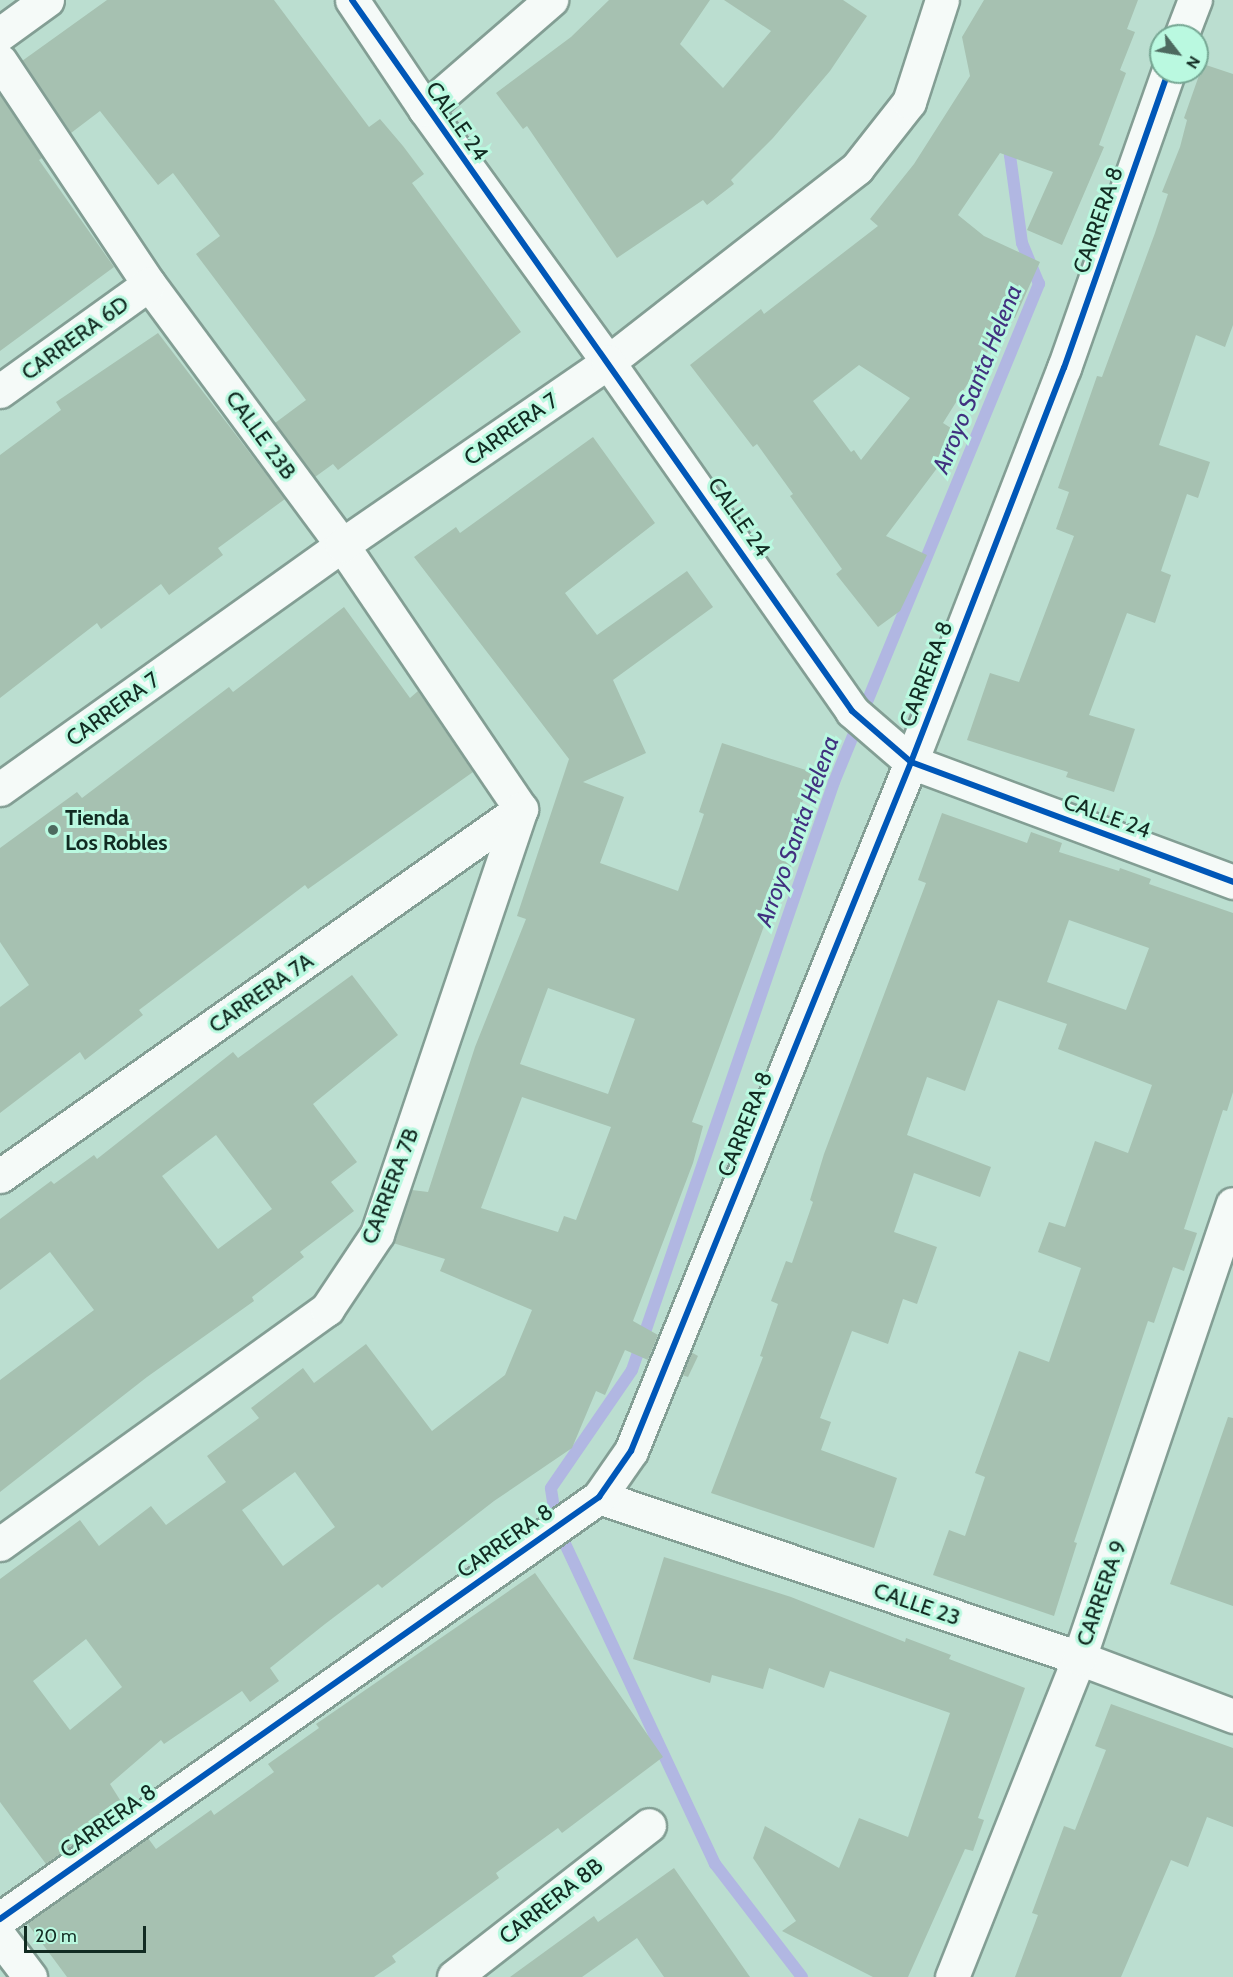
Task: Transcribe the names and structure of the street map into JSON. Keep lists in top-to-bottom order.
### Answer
{
  "streets": {
    "main road": [
      "CALLE 24",
      "CARRERA 8",
      "CARRERA 6D",
      "CARRERA 7",
      "CALLE 23B",
      "CARRERA 7A",
      "CARRERA 7B",
      "CARRERA 9",
      "CALLE 23",
      "CARRERA 8B"
    ]
  },
  "crossings": [
    ["CALLE 24", "CARRERA 8"],
    ["CALLE 24", "CARRERA 7"],
    ["CARRERA 8", "CALLE 23"],
    ["CARRERA 6D", "CALLE 23B"],
    ["CARRERA 7", "CALLE 23B"],
    ["CALLE 23B", "CARRERA 7A"],
    ["CALLE 23B", "CARRERA 7B"],
    ["CARRERA 7A", "CARRERA 7B"],
    ["CARRERA 9", "CALLE 23"]
  ],
  "water": ["Arroyo Santa Helena"],
  "places": ["Tienda Los Robles"],
  "scale_bar": "20 m",
  "north": "bottom right"
}
